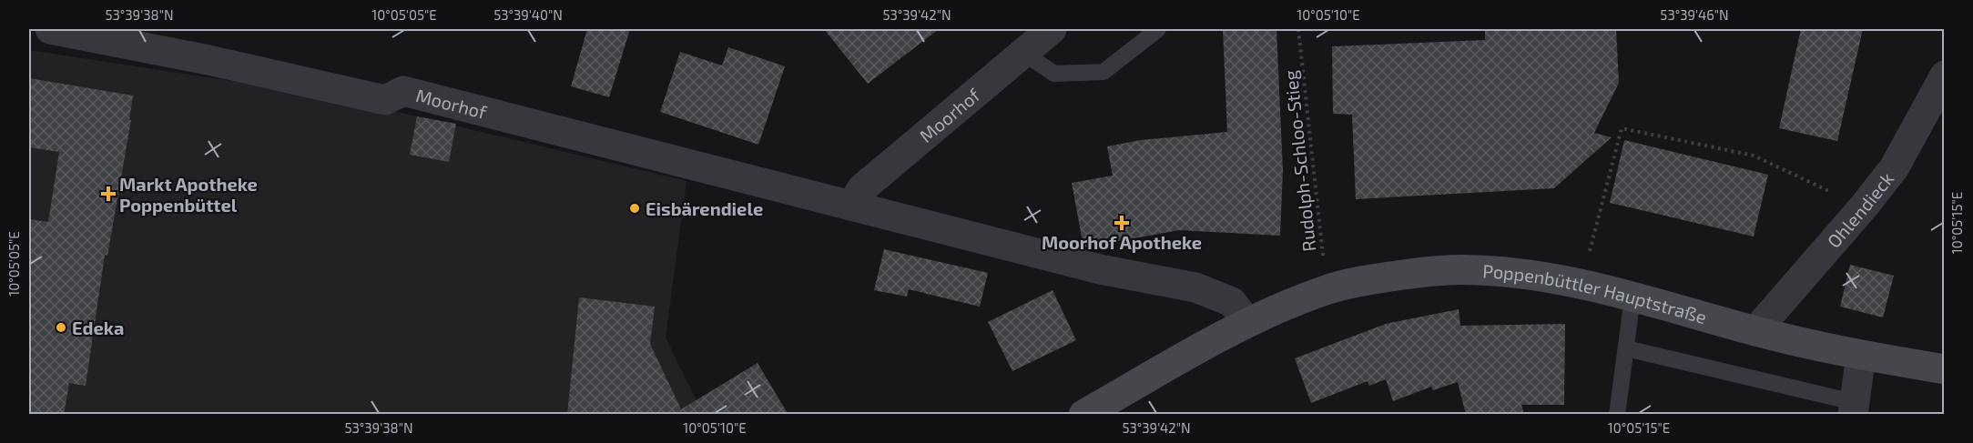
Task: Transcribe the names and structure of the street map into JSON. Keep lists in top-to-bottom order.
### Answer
{
  "streets": {
    "street": ["Moorhof", "Ohlendieck", "Poppenbüttler Hauptstraße"],
    "path": ["Rudolph-Schloo-Stieg"]
  },
  "crossings": [
    ["Moorhof", "Poppenbüttler Hauptstraße"],
    ["Rudolph-Schloo-Stieg", "Poppenbüttler Hauptstraße"],
    ["Ohlendieck", "Poppenbüttler Hauptstraße"]
  ],
  "places": {
    "health": ["Markt Apotheke Poppenbüttel", "Moorhof Apotheke"],
    "other": ["Eisbärendiele", "Edeka"]
  },
  "coordinates": [
    "53°39'38\"N",
    "10°05'05\"E",
    "53°39'40\"N",
    "53°39'42\"N",
    "10°05'10\"E",
    "53°39'46\"N",
    "10°05'15\"E"
  ]
}
